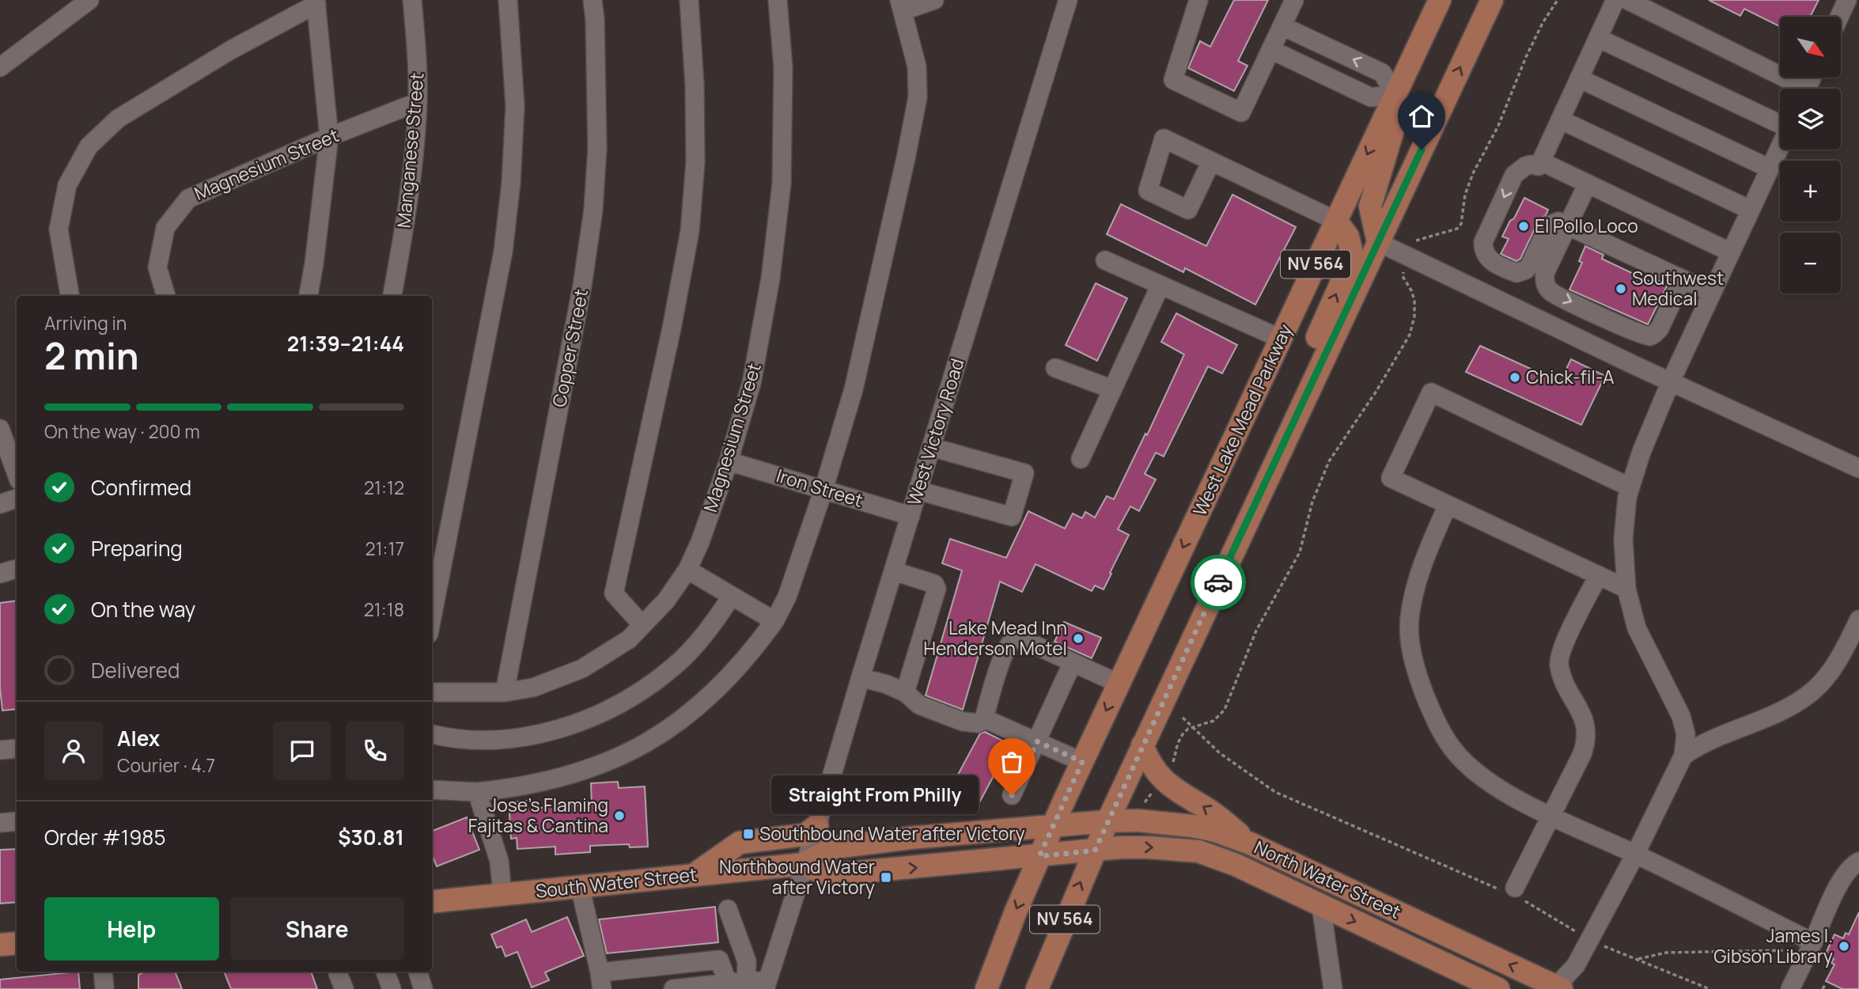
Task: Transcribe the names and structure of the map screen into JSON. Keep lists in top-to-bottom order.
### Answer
{
  "streets": {
    "main road": [
      "NV 564",
      "West Lake Mead Parkway",
      "North Water Street",
      "South Water Street"
    ],
    "street": [
      "Manganese Street",
      "Magnesium Street",
      "Copper Street",
      "West Victory Road",
      "Iron Street"
    ]
  },
  "crossings": [
    ["Manganese Street", "Magnesium Street"],
    ["Magnesium Street", "Copper Street"],
    ["Magnesium Street", "Iron Street"],
    ["NV 564", "West Lake Mead Parkway"],
    ["NV 564", "North Water Street"],
    ["NV 564", "South Water Street"],
    ["West Lake Mead Parkway", "South Water Street"],
    ["West Victory Road", "Iron Street"],
    ["West Victory Road", "South Water Street"],
    ["North Water Street", "South Water Street"]
  ],
  "places": {
    "other": [
      "El Pollo Loco",
      "Southwest Medical",
      "Chick-fil-A",
      "Lake Mead Inn Henderson Motel",
      "Straight From Philly",
      "Jose’s Flaming Fajitas & Cantina",
      "James I. Gibson Library"
    ],
    "transit": ["Southbound Water after Victory", "Northbound Water after Victory"]
  },
  "north": "bottom right",
  "page": {
    "map_buttons": ["+", "−"],
    "heading": ["2 min", "Arriving in", "21:39–21:44"],
    "panel": [
      "Alex",
      "Courier · 4.7",
      "Order #1985",
      "$30.81"
    ],
    "bar": "On the way · 200 m",
    "list": [
      ["Confirmed", "21:12"],
      ["Preparing", "21:17"],
      ["On the way", "21:18"],
      "Delivered"
    ],
    "bubble": "Straight From Philly",
    "buttons": ["Help", "Share"]
  }
}
